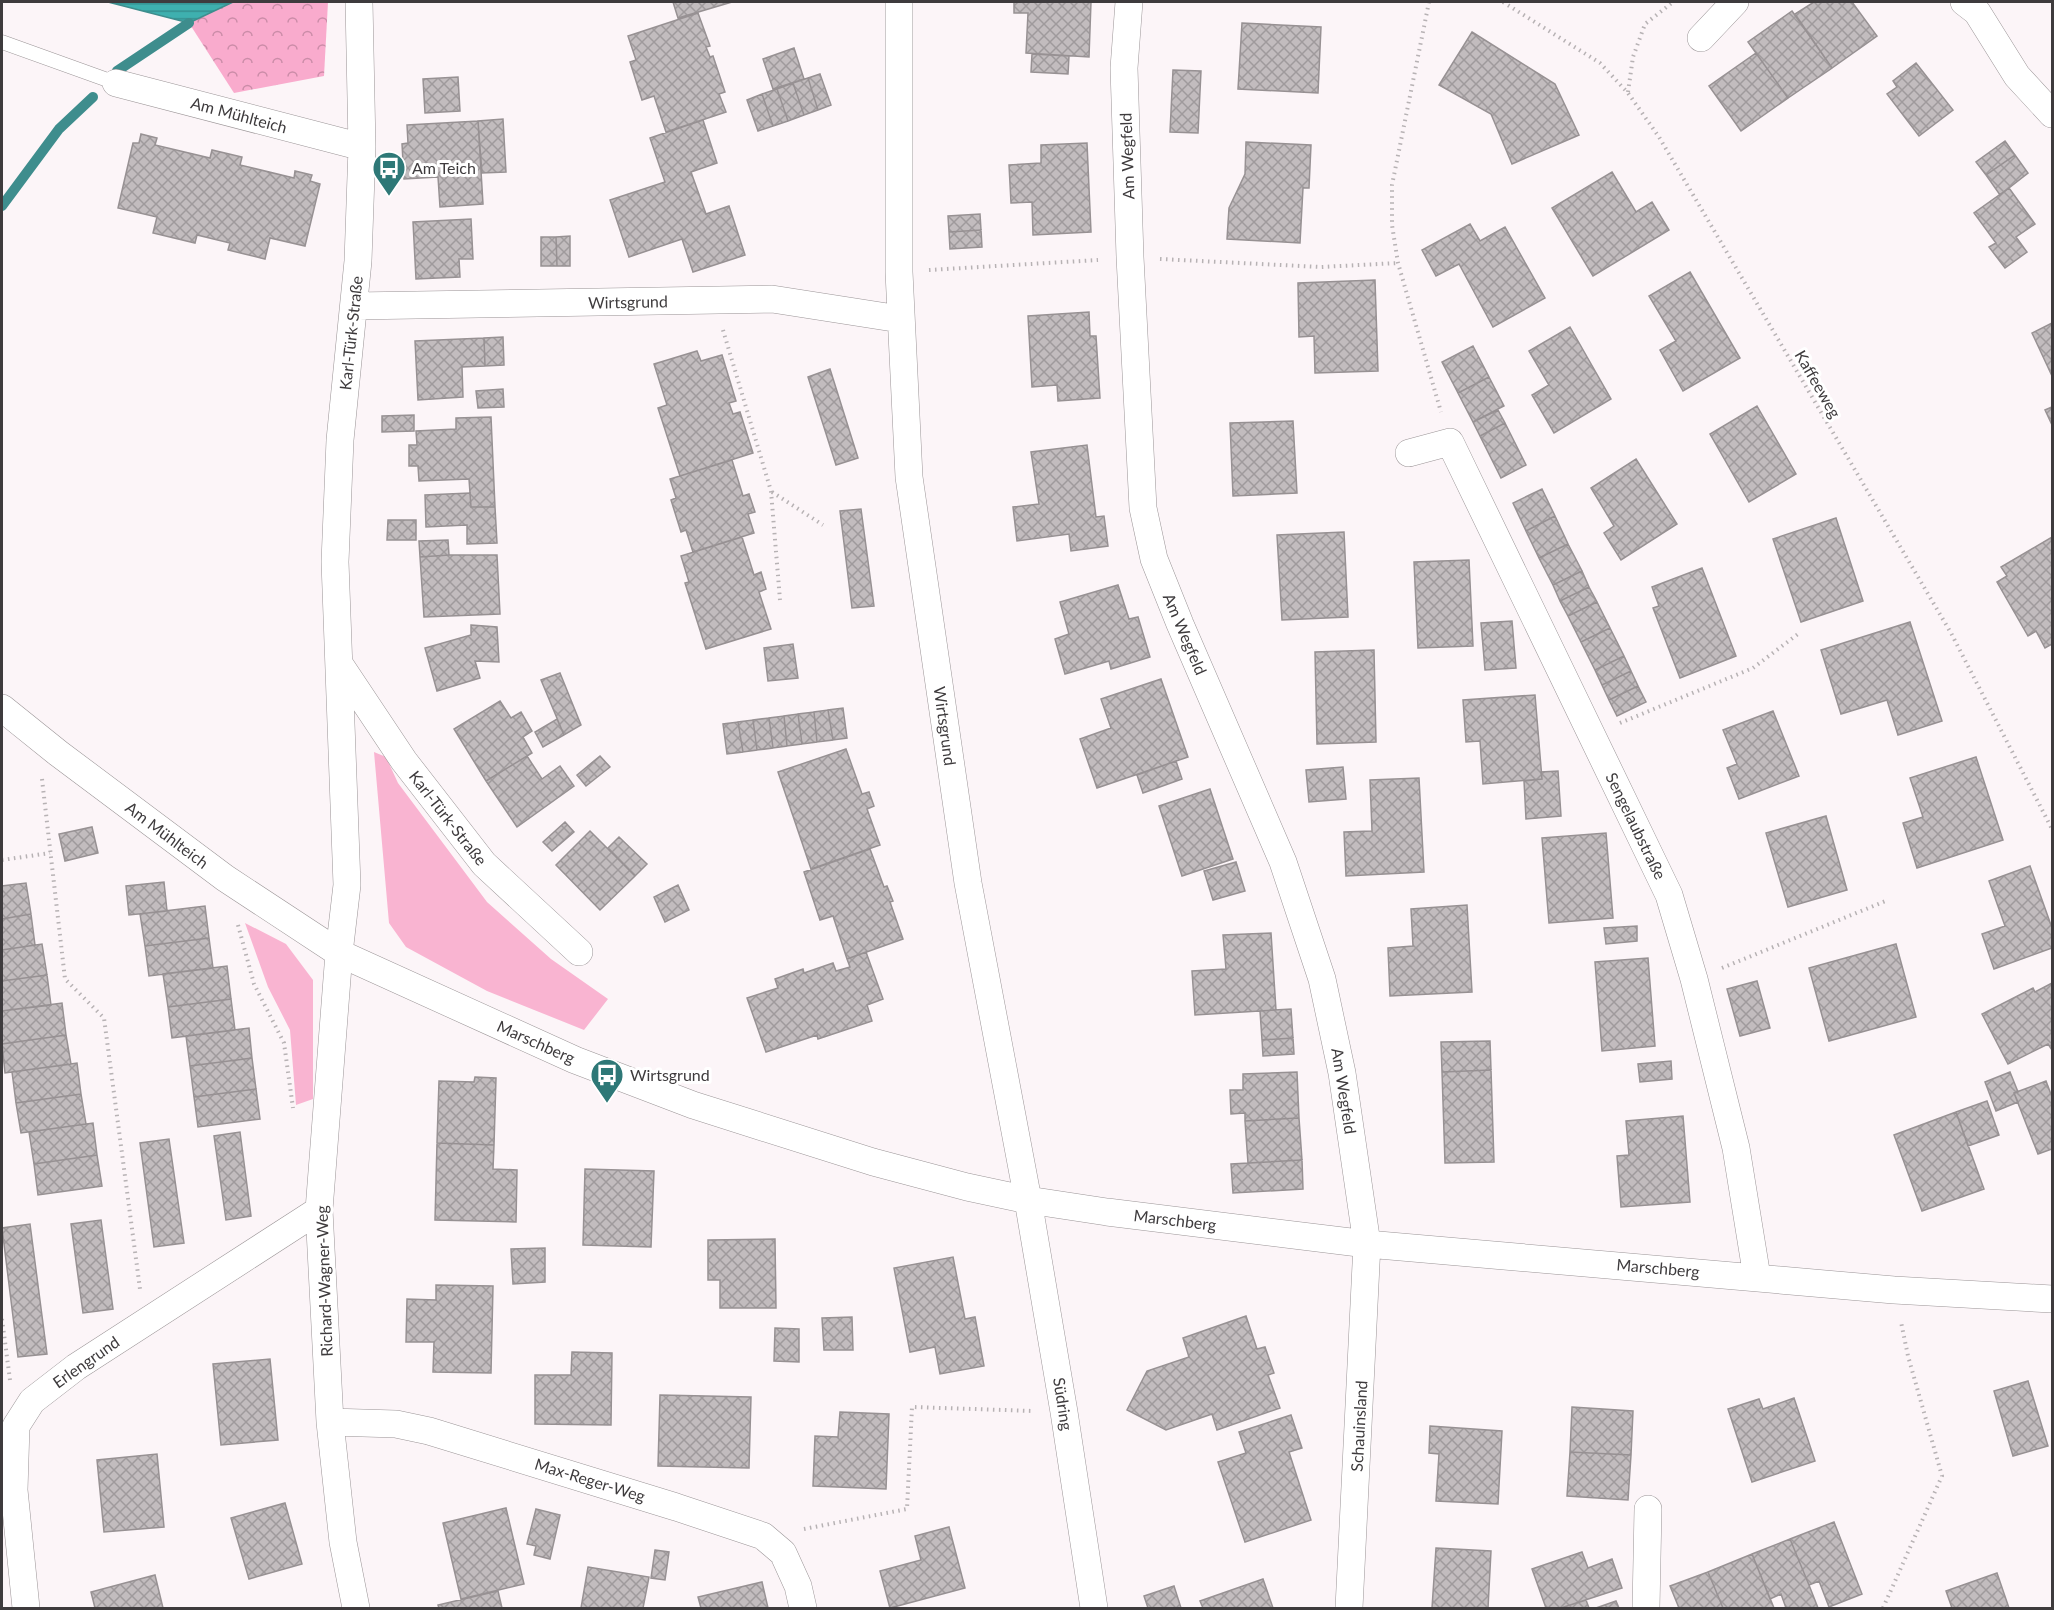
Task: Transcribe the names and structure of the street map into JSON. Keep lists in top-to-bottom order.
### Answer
{
  "streets": {
    "street": [
      "Am Mühlteich",
      "Am Wegfeld",
      "Wirtsgrund",
      "Karl-Türk-Straße",
      "Sengelaubstraße",
      "Marschberg",
      "Richard-Wagner-Weg",
      "Erlengrund",
      "Südring",
      "Schauinsland",
      "Max-Reger-Weg"
    ],
    "path": ["Kaffeeweg"]
  },
  "crossings": [
    ["Am Mühlteich", "Karl-Türk-Straße"],
    ["Am Mühlteich", "Marschberg"],
    ["Am Mühlteich", "Richard-Wagner-Weg"],
    ["Am Wegfeld", "Marschberg"],
    ["Am Wegfeld", "Schauinsland"],
    ["Wirtsgrund", "Karl-Türk-Straße"],
    ["Wirtsgrund", "Marschberg"],
    ["Wirtsgrund", "Südring"],
    ["Karl-Türk-Straße", "Marschberg"],
    ["Karl-Türk-Straße", "Richard-Wagner-Weg"],
    ["Sengelaubstraße", "Marschberg"],
    ["Marschberg", "Richard-Wagner-Weg"],
    ["Marschberg", "Südring"],
    ["Marschberg", "Schauinsland"],
    ["Richard-Wagner-Weg", "Erlengrund"],
    ["Richard-Wagner-Weg", "Max-Reger-Weg"]
  ],
  "places": {
    "bus stop": ["Am Teich", "Wirtsgrund"]
  }
}
